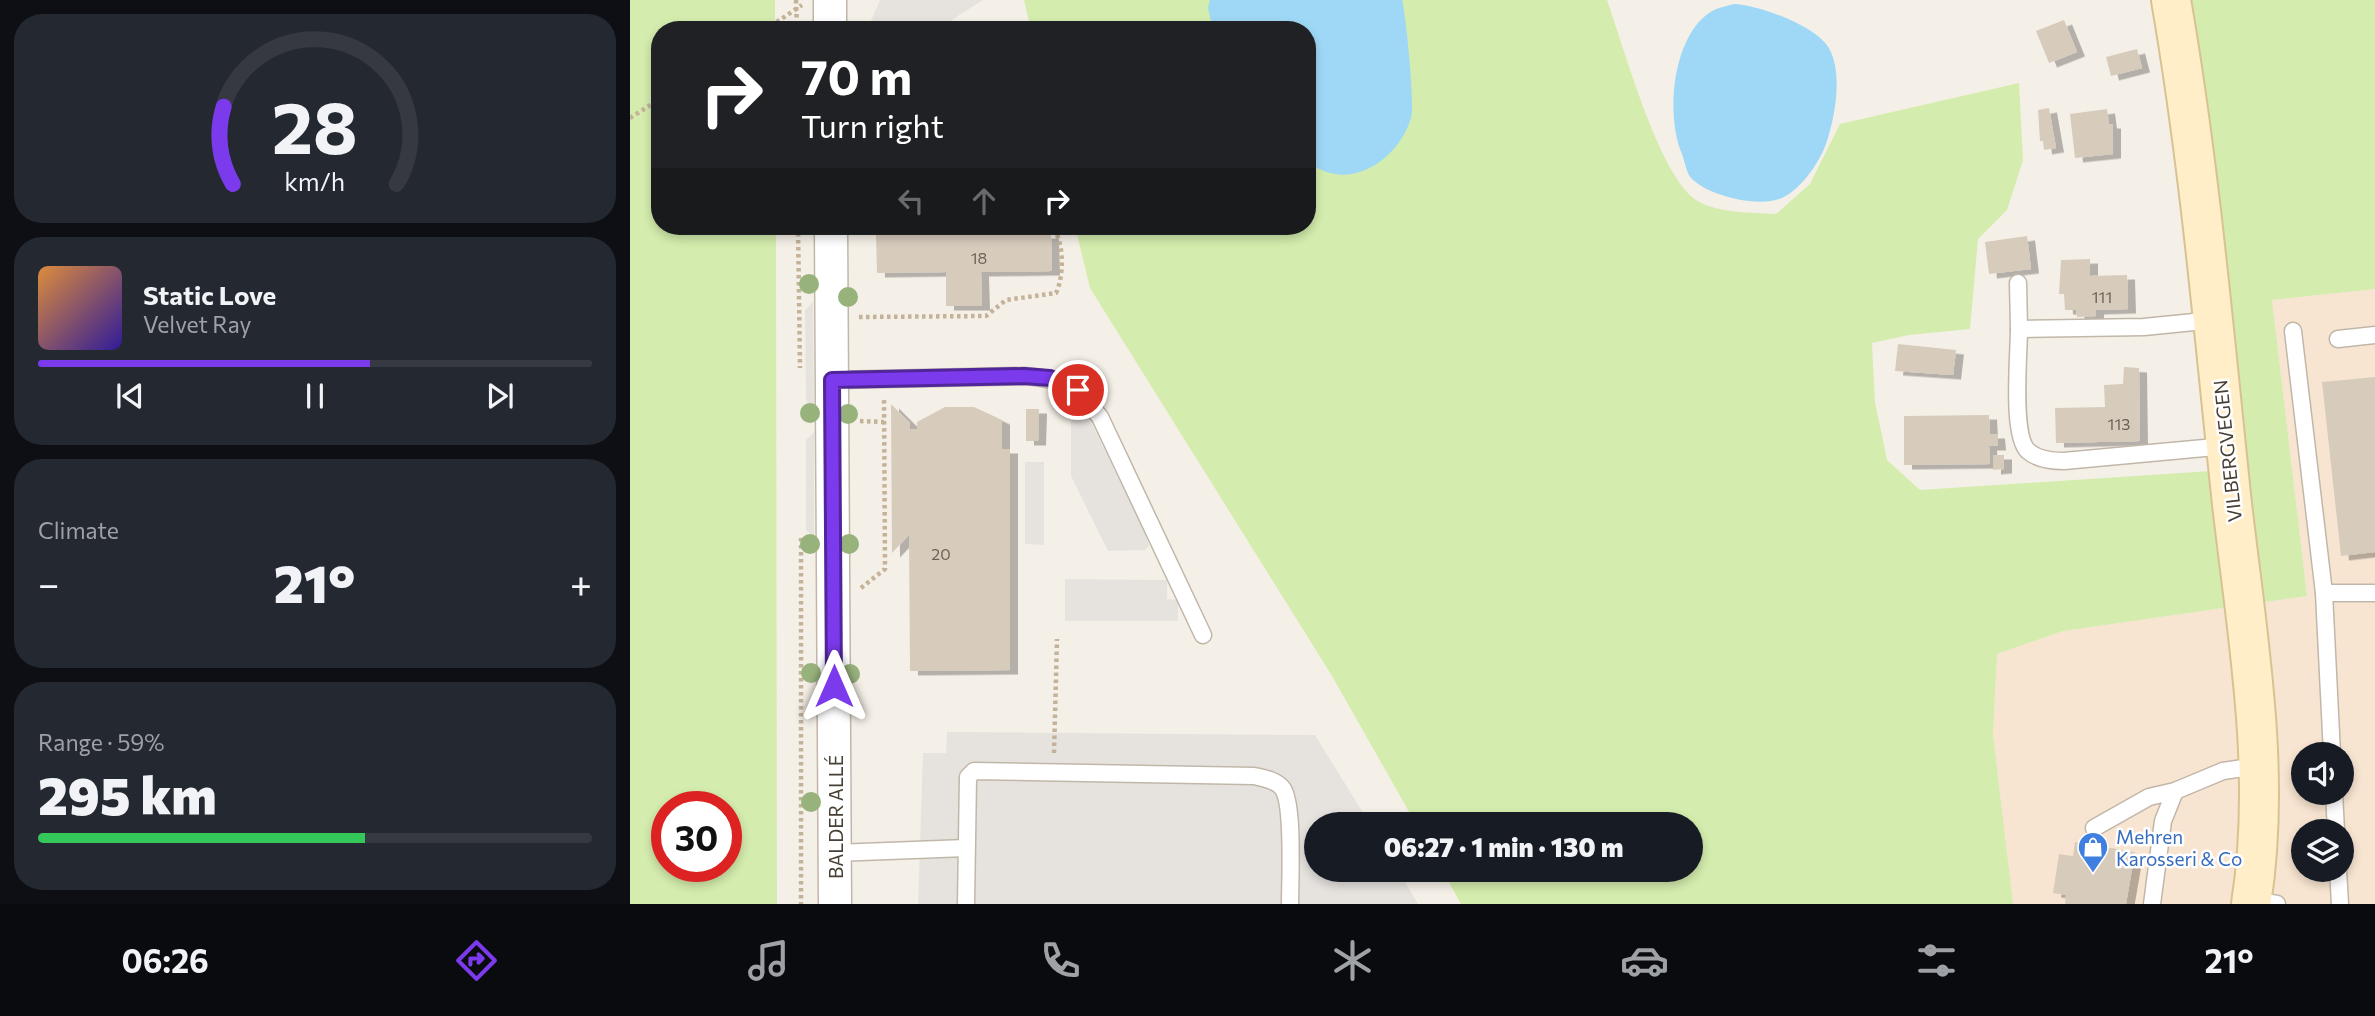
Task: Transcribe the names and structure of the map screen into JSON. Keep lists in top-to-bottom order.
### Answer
{
  "streets": {
    "main road": ["VILBERGVEGEN"],
    "street": ["BALDER ALLÉ"]
  },
  "places": {
    "shop": ["Mehren Karosseri & Co"]
  },
  "house_numbers": [
    "18",
    "111",
    "113",
    "20"
  ],
  "page": {
    "turn": ["70 m", "Turn right"],
    "song": ["Static Love", "Velvet Ray"],
    "tile": [
      "Climate",
      ["Range · 59%", "295 km"]
    ],
    "heat": ["−", "21°", "+"],
    "limit": "30",
    "trip": "06:27 · 1 min · 130 m",
    "tabs": ["06:26", "21°"],
    "gauge": ["28", "km/h"]
  }
}
